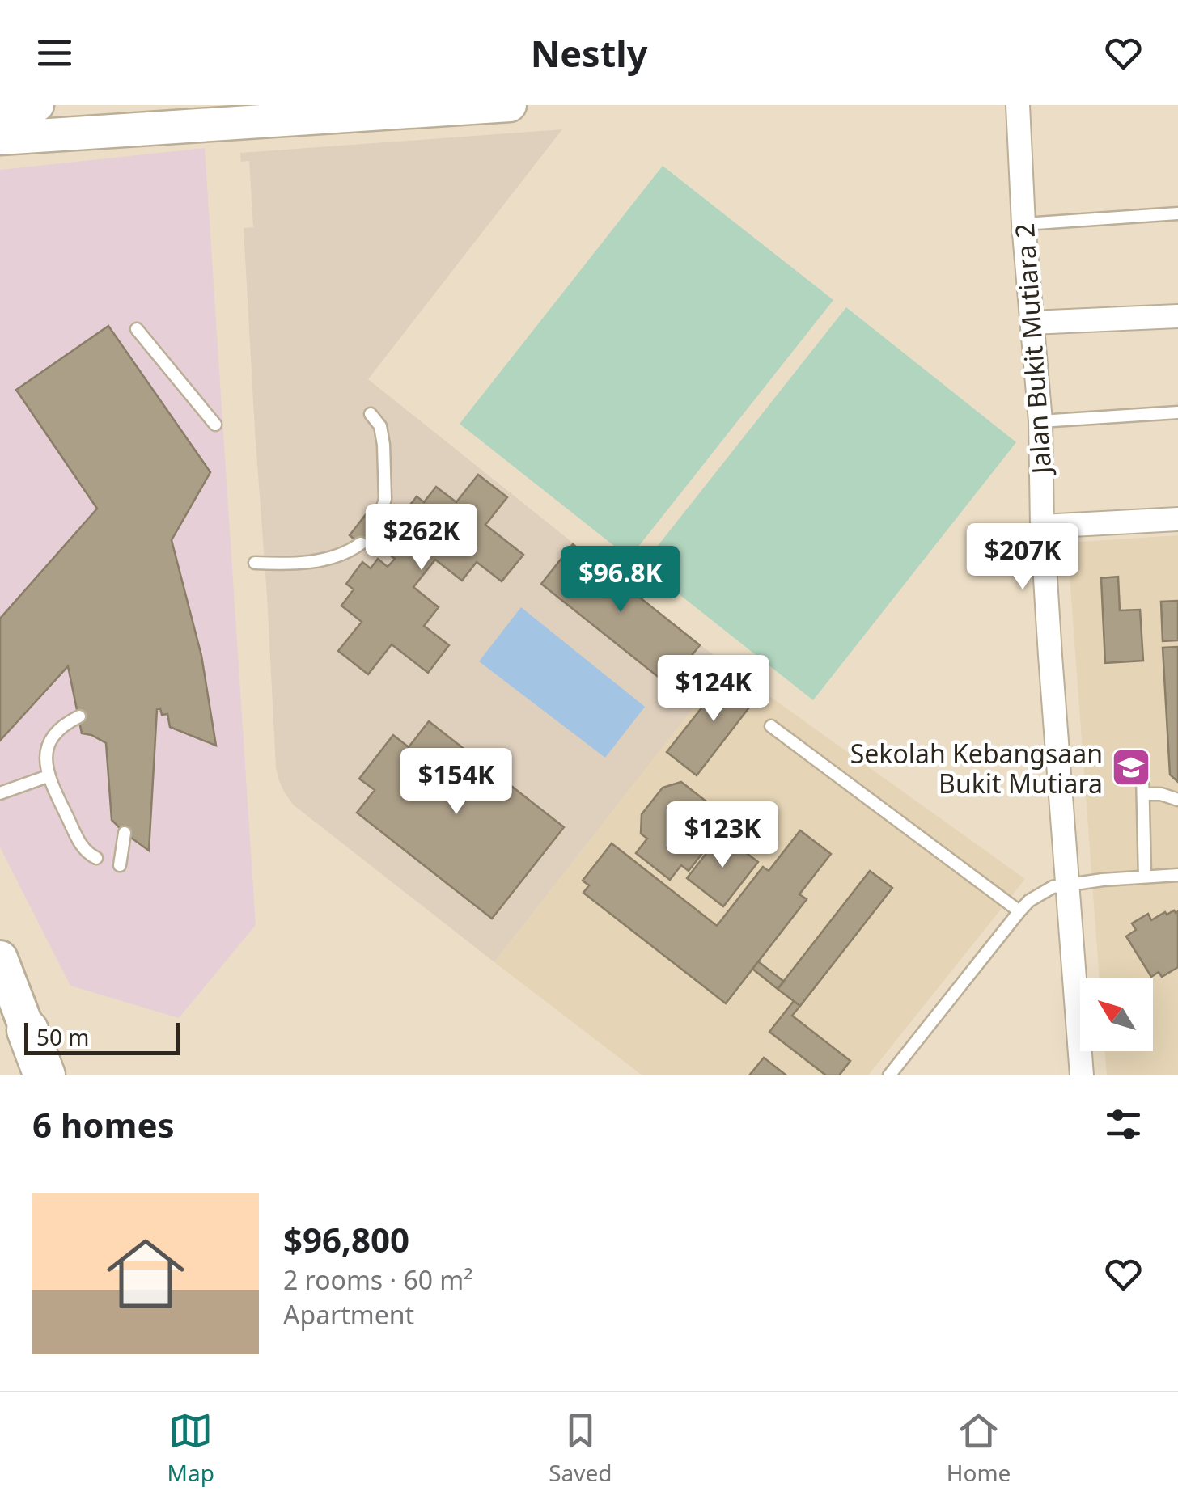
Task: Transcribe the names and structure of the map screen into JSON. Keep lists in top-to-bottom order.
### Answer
{
  "streets": {
    "street": ["Jalan Bukit Mutiara 2"]
  },
  "places": {
    "school or university": ["Sekolah Kebangsaan Bukit Mutiara"]
  },
  "scale_bar": "50 m",
  "north": "top left",
  "page": {
    "header": "Nestly",
    "price": [
      "$262K",
      "$207K",
      "$96.8K",
      "$124K",
      "$154K",
      "$123K"
    ],
    "scale": "50 m",
    "heading": "6 homes",
    "list": [
      {
        "name": "$96,800",
        "note": "2 rooms · 60 m² · Apartment"
      }
    ],
    "tabs": ["Map", "Saved", "Home"]
  }
}
